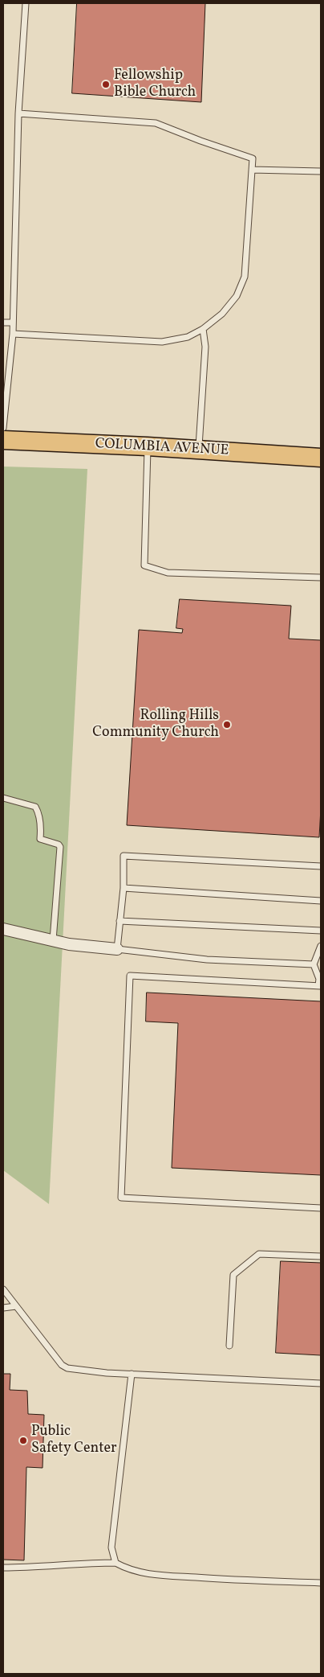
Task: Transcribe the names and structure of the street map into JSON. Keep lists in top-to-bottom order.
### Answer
{
  "streets": {
    "main road": ["COLUMBIA AVENUE"]
  },
  "places": ["Fellowship Bible Church", "Rolling Hills Community Church", "Public Safety Center"]
}
